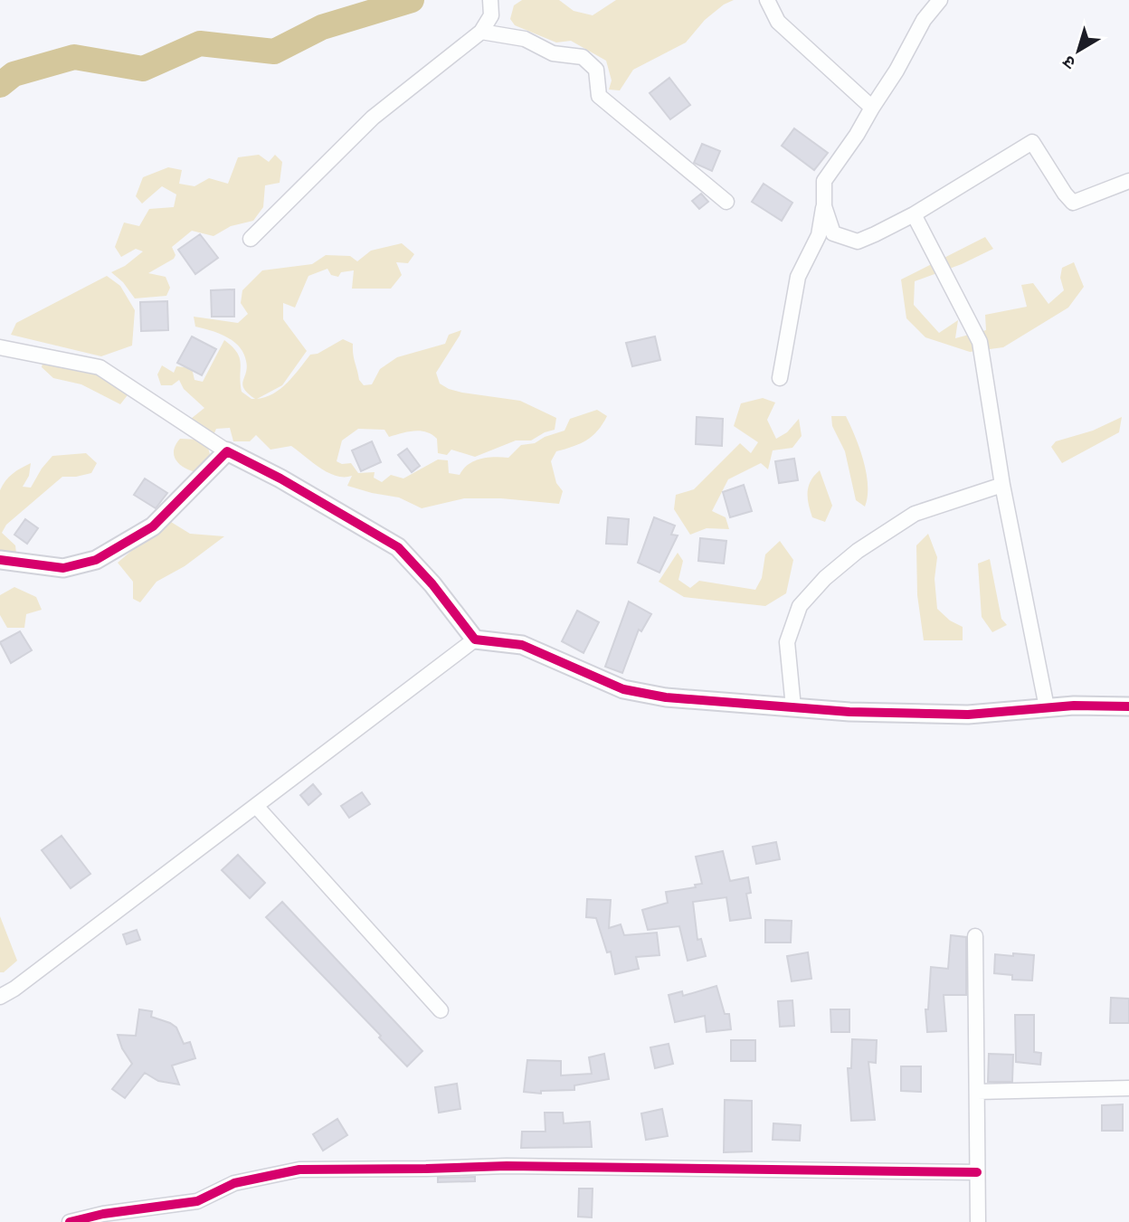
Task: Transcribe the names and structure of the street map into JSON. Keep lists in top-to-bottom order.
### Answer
{
  "north": "bottom left"
}
